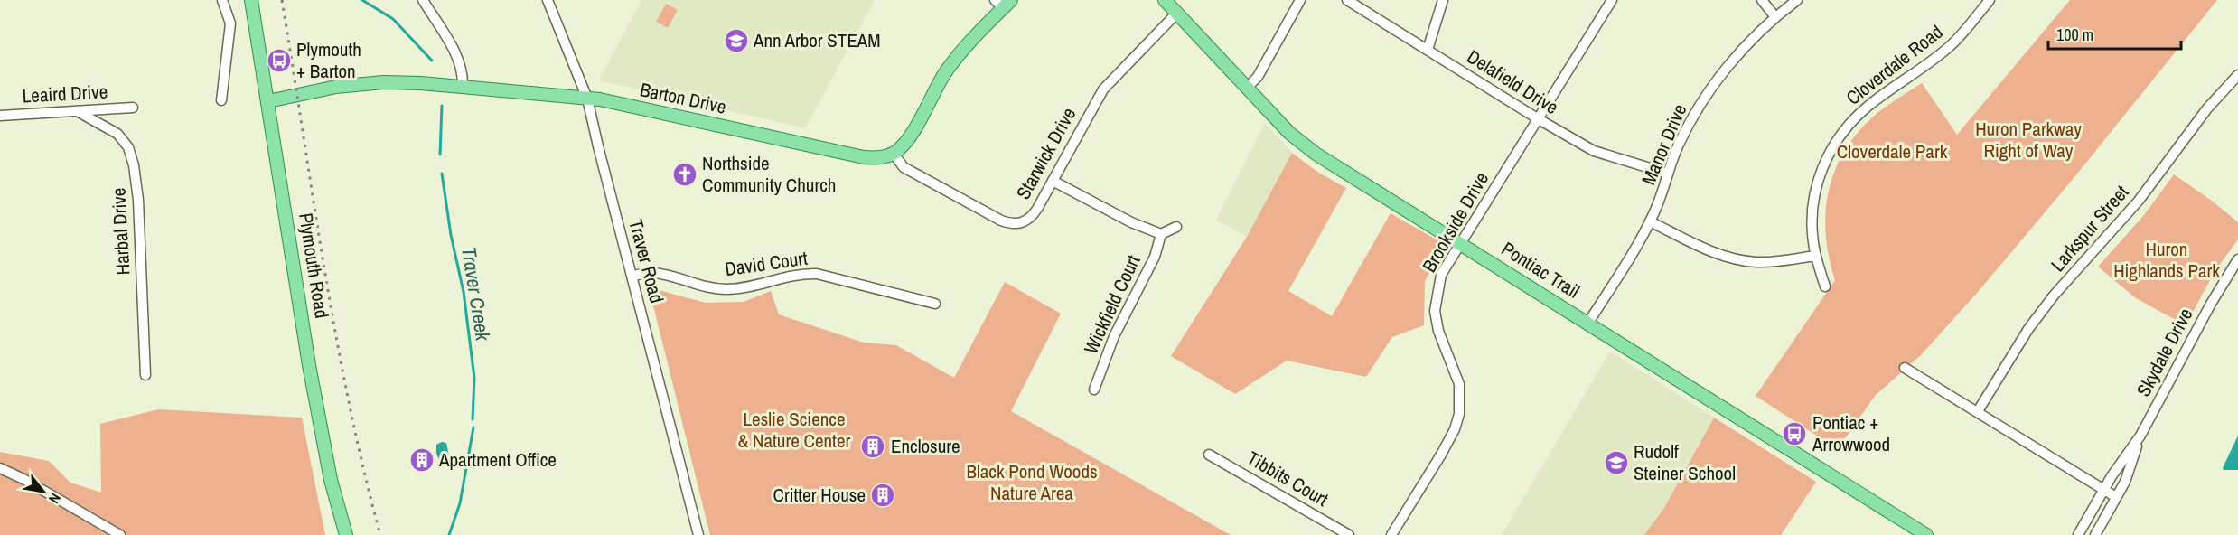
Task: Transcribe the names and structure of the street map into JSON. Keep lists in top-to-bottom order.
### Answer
{
  "streets": {
    "main road": ["Barton Drive", "Plymouth Road", "Pontiac Trail"],
    "street": [
      "Cloverdale Road",
      "Delafield Drive",
      "Leaird Drive",
      "Manor Drive",
      "Starwick Drive",
      "Brookside Drive",
      "Larkspur Street",
      "Harbal Drive",
      "Traver Road",
      "David Court",
      "Wickfield Court",
      "Skydale Drive",
      "Tibbits Court"
    ]
  },
  "crossings": [
    ["Delafield Drive", "Manor Drive"],
    ["Delafield Drive", "Brookside Drive"],
    ["Leaird Drive", "Harbal Drive"],
    ["Barton Drive", "Starwick Drive"],
    ["Barton Drive", "Traver Road"],
    ["Barton Drive", "Plymouth Road"],
    ["Manor Drive", "Pontiac Trail"],
    ["Starwick Drive", "Pontiac Trail"],
    ["Brookside Drive", "Pontiac Trail"],
    ["Traver Road", "David Court"]
  ],
  "water": ["Traver Creek"],
  "parks": [
    "Huron Parkway Right of Way",
    "Cloverdale Park",
    "Huron Highlands Park",
    "Leslie Science & Nature Center",
    "Black Pond Woods Nature Area"
  ],
  "places": {
    "school or university": ["Ann Arbor STEAM", "Rudolf Steiner School"],
    "bus stop": ["Plymouth + Barton", "Pontiac + Arrowwood"],
    "church": ["Northside Community Church"],
    "building": ["Enclosure", "Apartment Office", "Critter House"]
  },
  "scale_bar": "100 m",
  "north": "bottom right"
}
